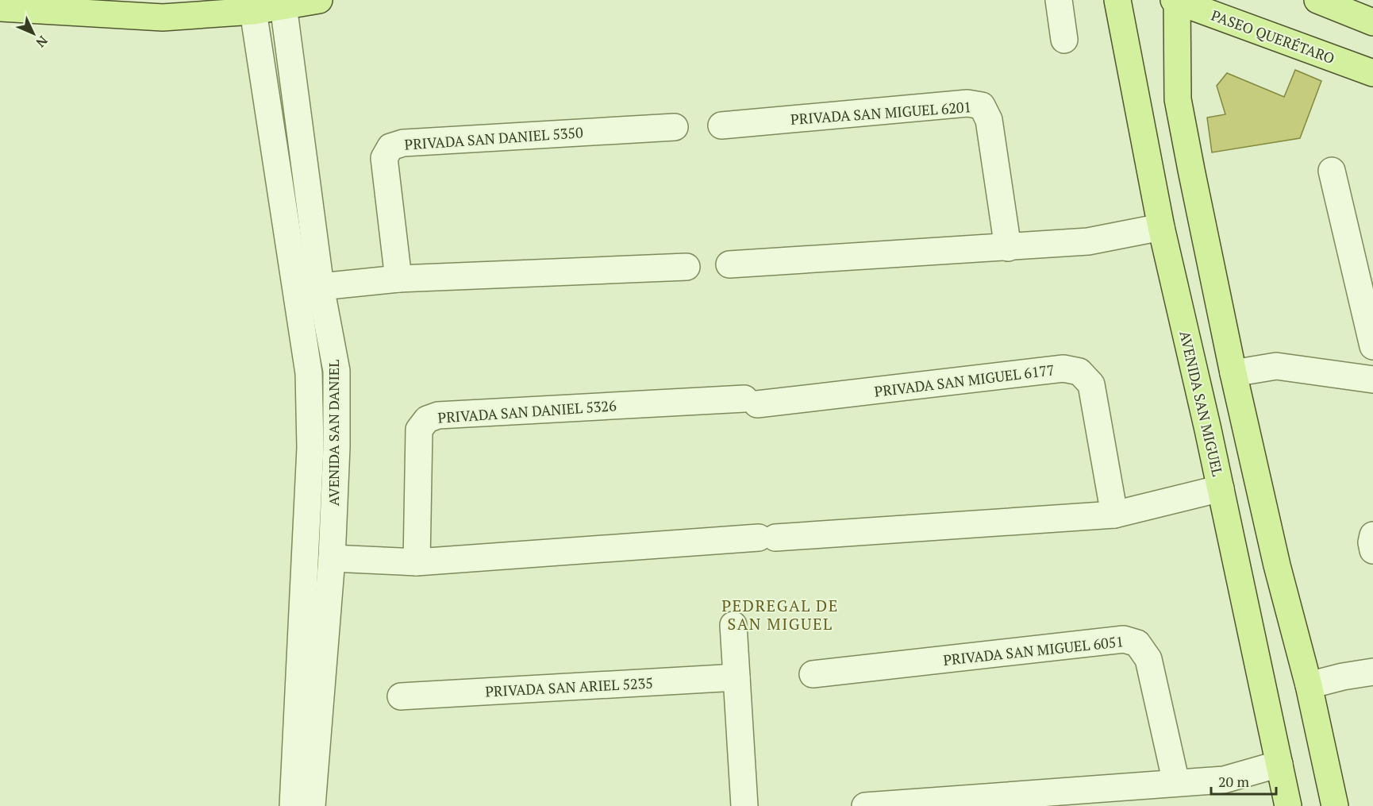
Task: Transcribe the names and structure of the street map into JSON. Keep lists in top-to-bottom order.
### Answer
{
  "streets": {
    "main road": ["PASEO QUERÉTARO", "AVENIDA SAN MIGUEL"],
    "street": [
      "PRIVADA SAN MIGUEL 6201",
      "PRIVADA SAN DANIEL 5350",
      "PRIVADA SAN MIGUEL 6177",
      "PRIVADA SAN DANIEL 5326",
      "AVENIDA SAN DANIEL",
      "PRIVADA SAN MIGUEL 6051",
      "PRIVADA SAN ARIEL 5235"
    ]
  },
  "crossings": [
    ["PRIVADA SAN MIGUEL 6177", "PRIVADA SAN DANIEL 5326"]
  ],
  "districts": ["PEDREGAL DE SAN MIGUEL"],
  "scale_bar": "20 m",
  "north": "bottom right"
}
